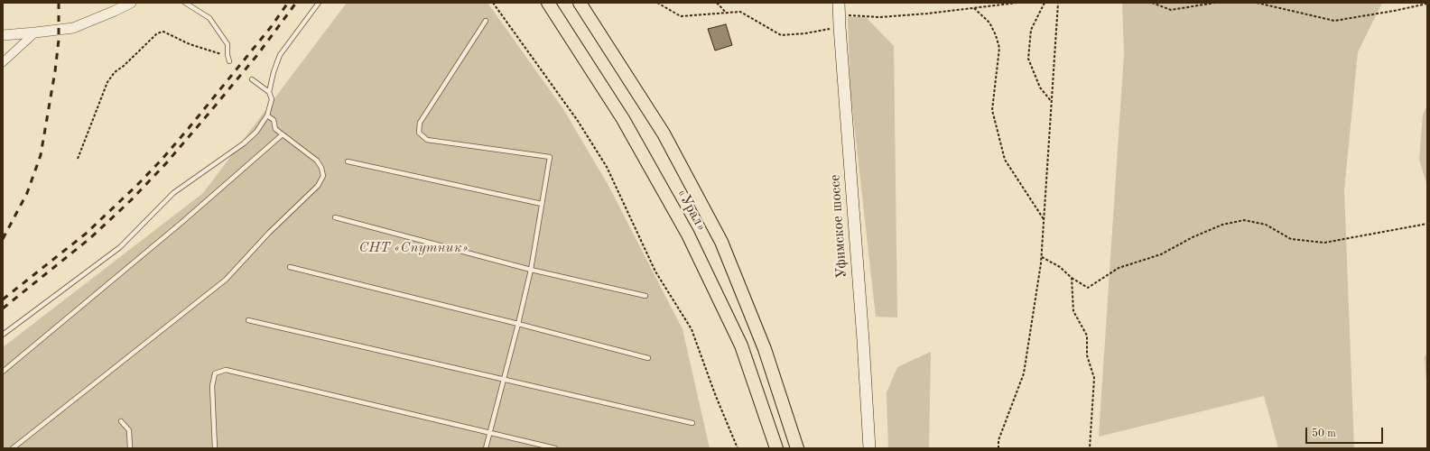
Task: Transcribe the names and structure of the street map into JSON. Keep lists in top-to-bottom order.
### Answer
{
  "streets": {
    "main road": ["«Урал»", "Уфимское шоссе"]
  },
  "parks": ["СНТ «Спутник»"],
  "scale_bar": "50 m"
}
